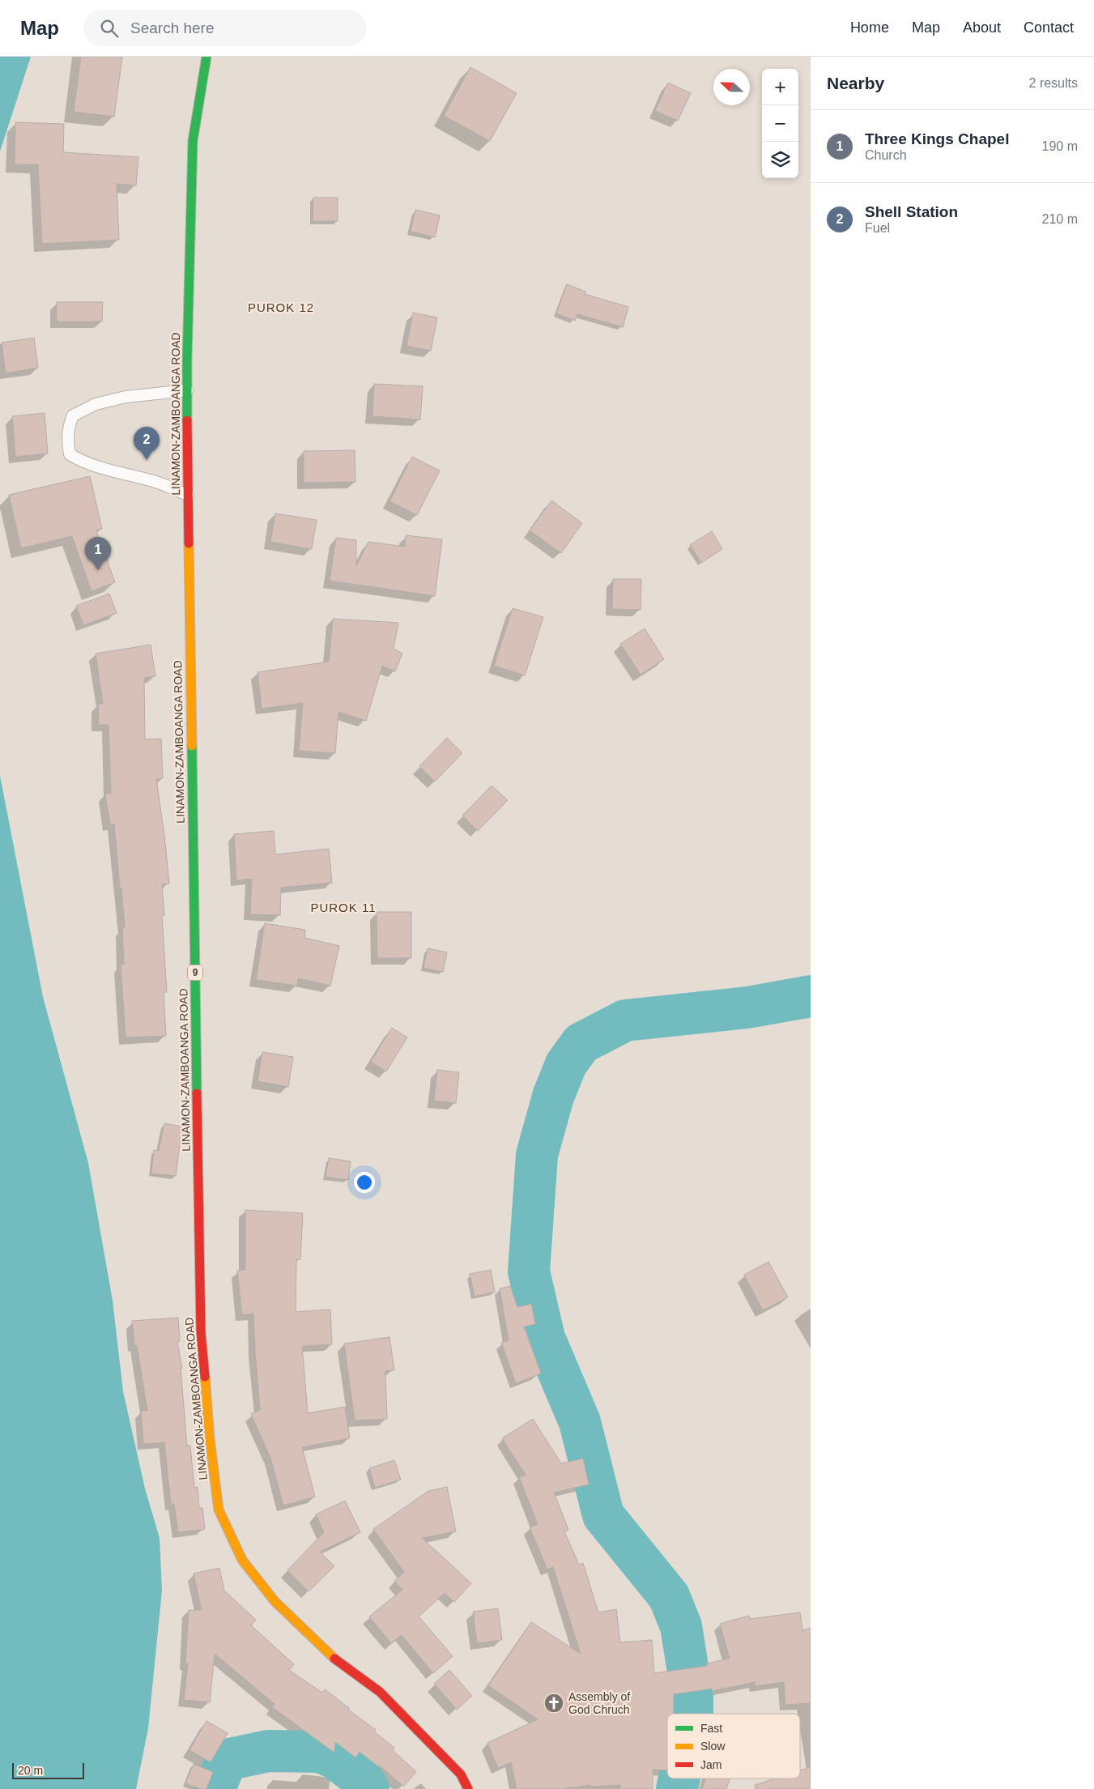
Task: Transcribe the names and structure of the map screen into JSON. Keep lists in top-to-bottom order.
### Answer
{
  "streets": {
    "highway": ["LINAMON-ZAMBOANGA ROAD", "9"]
  },
  "districts": ["PUROK 12", "PUROK 11"],
  "places": {
    "church": ["Assembly of God Chruch"]
  },
  "legend": ["Fast", "Slow", "Jam"],
  "scale_bar": "20 m",
  "north": "left",
  "page": {
    "header": "Map",
    "search": "Search here",
    "nav": [
      "Home",
      "Map",
      "About",
      "Contact"
    ],
    "heading": ["Nearby", "2 results"],
    "map_buttons": ["+", "−"],
    "list": [
      {
        "mark": "1",
        "name": "Three Kings Chapel",
        "note": "Church",
        "value": "190 m"
      },
      {
        "mark": "2",
        "name": "Shell Station",
        "note": "Fuel",
        "value": "210 m"
      }
    ],
    "pins": ["2", "1"],
    "scale": "20 m"
  }
}
